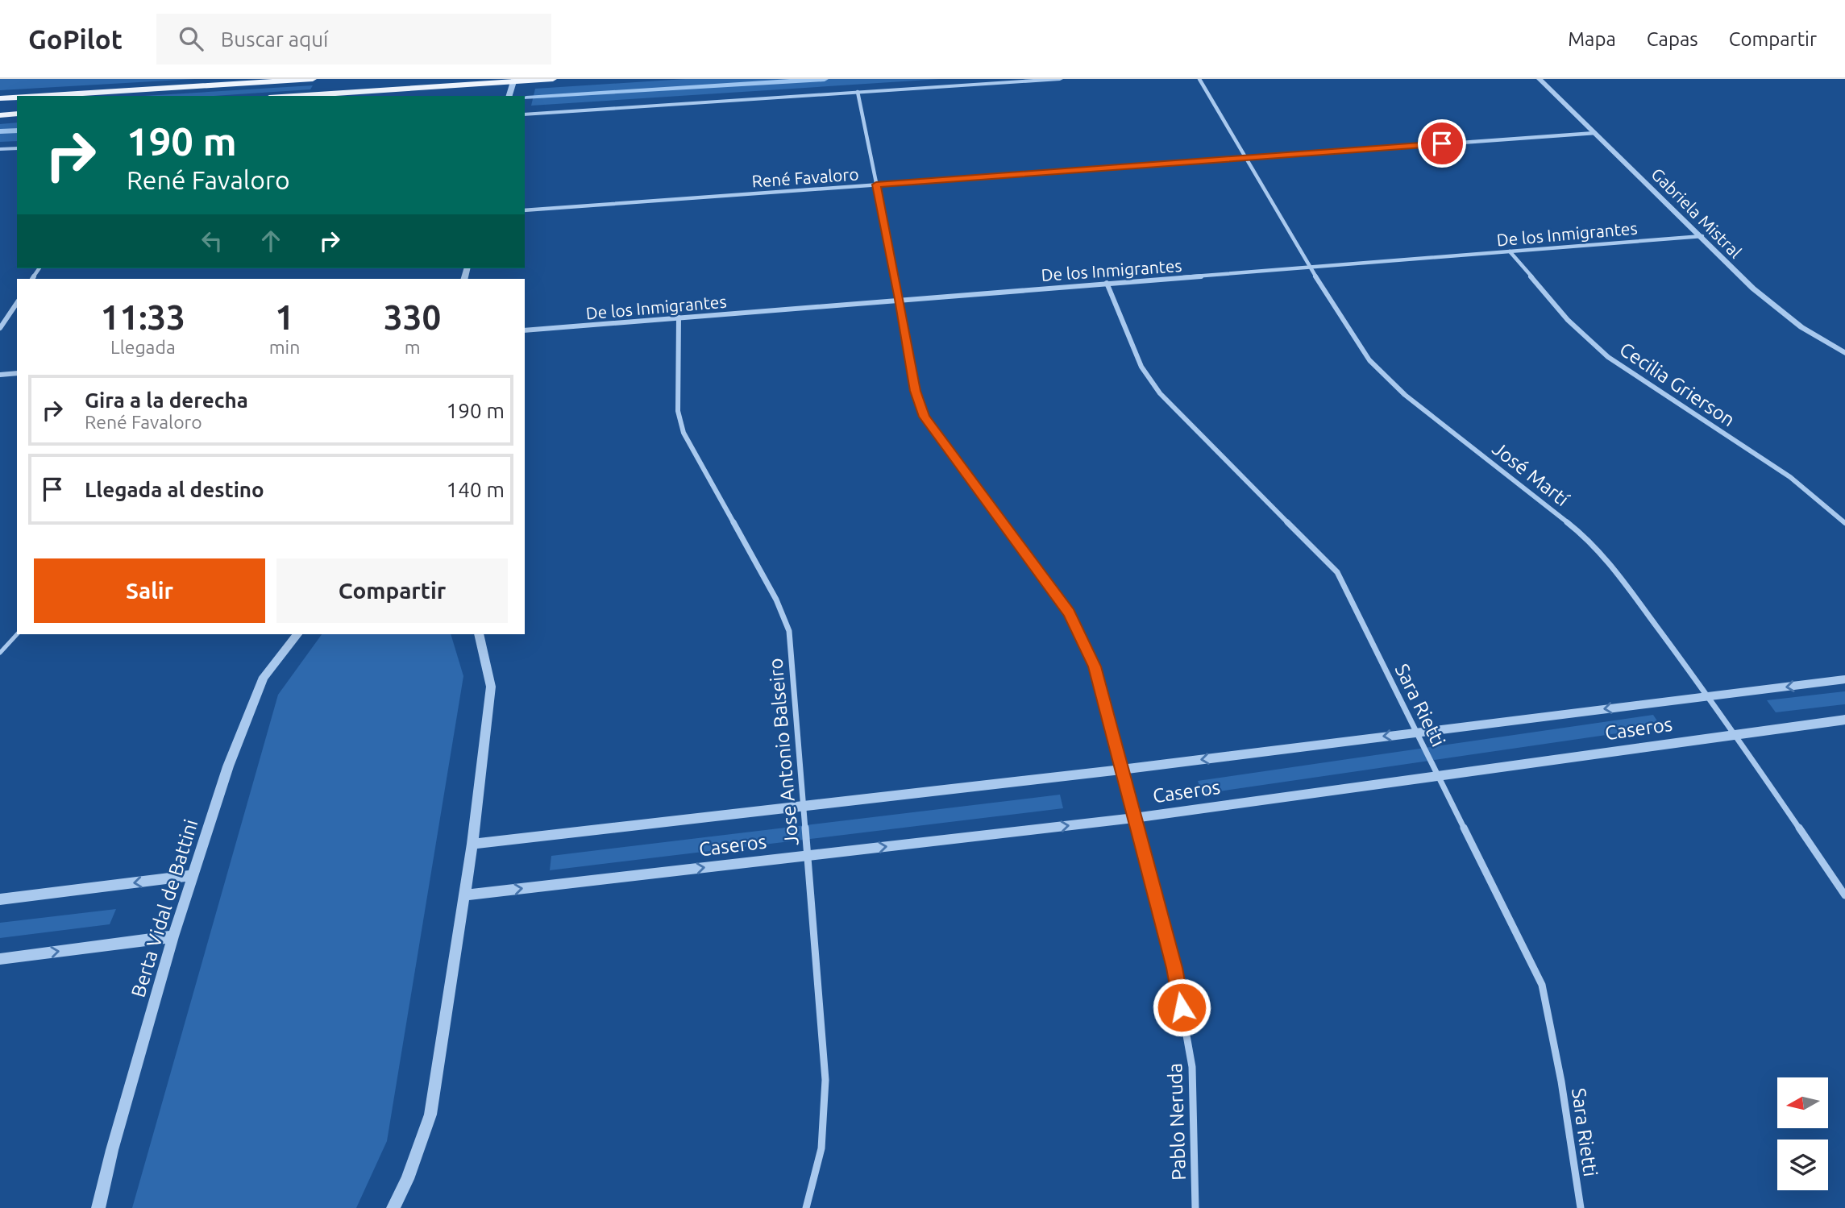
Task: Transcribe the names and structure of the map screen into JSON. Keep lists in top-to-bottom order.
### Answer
{
  "streets": {
    "street": [
      "René Favaloro",
      "Gabriela Mistral",
      "De los Inmigrantes",
      "Cecilia Grierson",
      "José Martí",
      "Sara Rietti",
      "Caseros",
      "Jose Antonio Balseiro",
      "Berta Vidal de Battini",
      "Pablo Neruda"
    ]
  },
  "crossings": [
    ["René Favaloro", "Gabriela Mistral"],
    ["René Favaloro", "José Martí"],
    ["René Favaloro", "Pablo Neruda"],
    ["Gabriela Mistral", "De los Inmigrantes"],
    ["De los Inmigrantes", "Cecilia Grierson"],
    ["De los Inmigrantes", "José Martí"],
    ["De los Inmigrantes", "Sara Rietti"],
    ["De los Inmigrantes", "Jose Antonio Balseiro"],
    ["De los Inmigrantes", "Pablo Neruda"],
    ["José Martí", "Caseros"],
    ["Sara Rietti", "Caseros"],
    ["Caseros", "Jose Antonio Balseiro"],
    ["Caseros", "Pablo Neruda"]
  ],
  "north": "left",
  "page": {
    "header": "GoPilot",
    "search": "Buscar aquí",
    "nav": ["Mapa", "Capas", "Compartir"],
    "turn": ["190 m", "René Favaloro"],
    "eta": [
      "11:33",
      "Llegada",
      "1",
      "min",
      "330",
      "m"
    ],
    "list": [
      {
        "name": "Gira a la derecha",
        "note": "René Favaloro",
        "value": "190 m"
      },
      {
        "name": "Llegada al destino",
        "value": "140 m"
      }
    ],
    "buttons": ["Salir", "Compartir"]
  }
}
